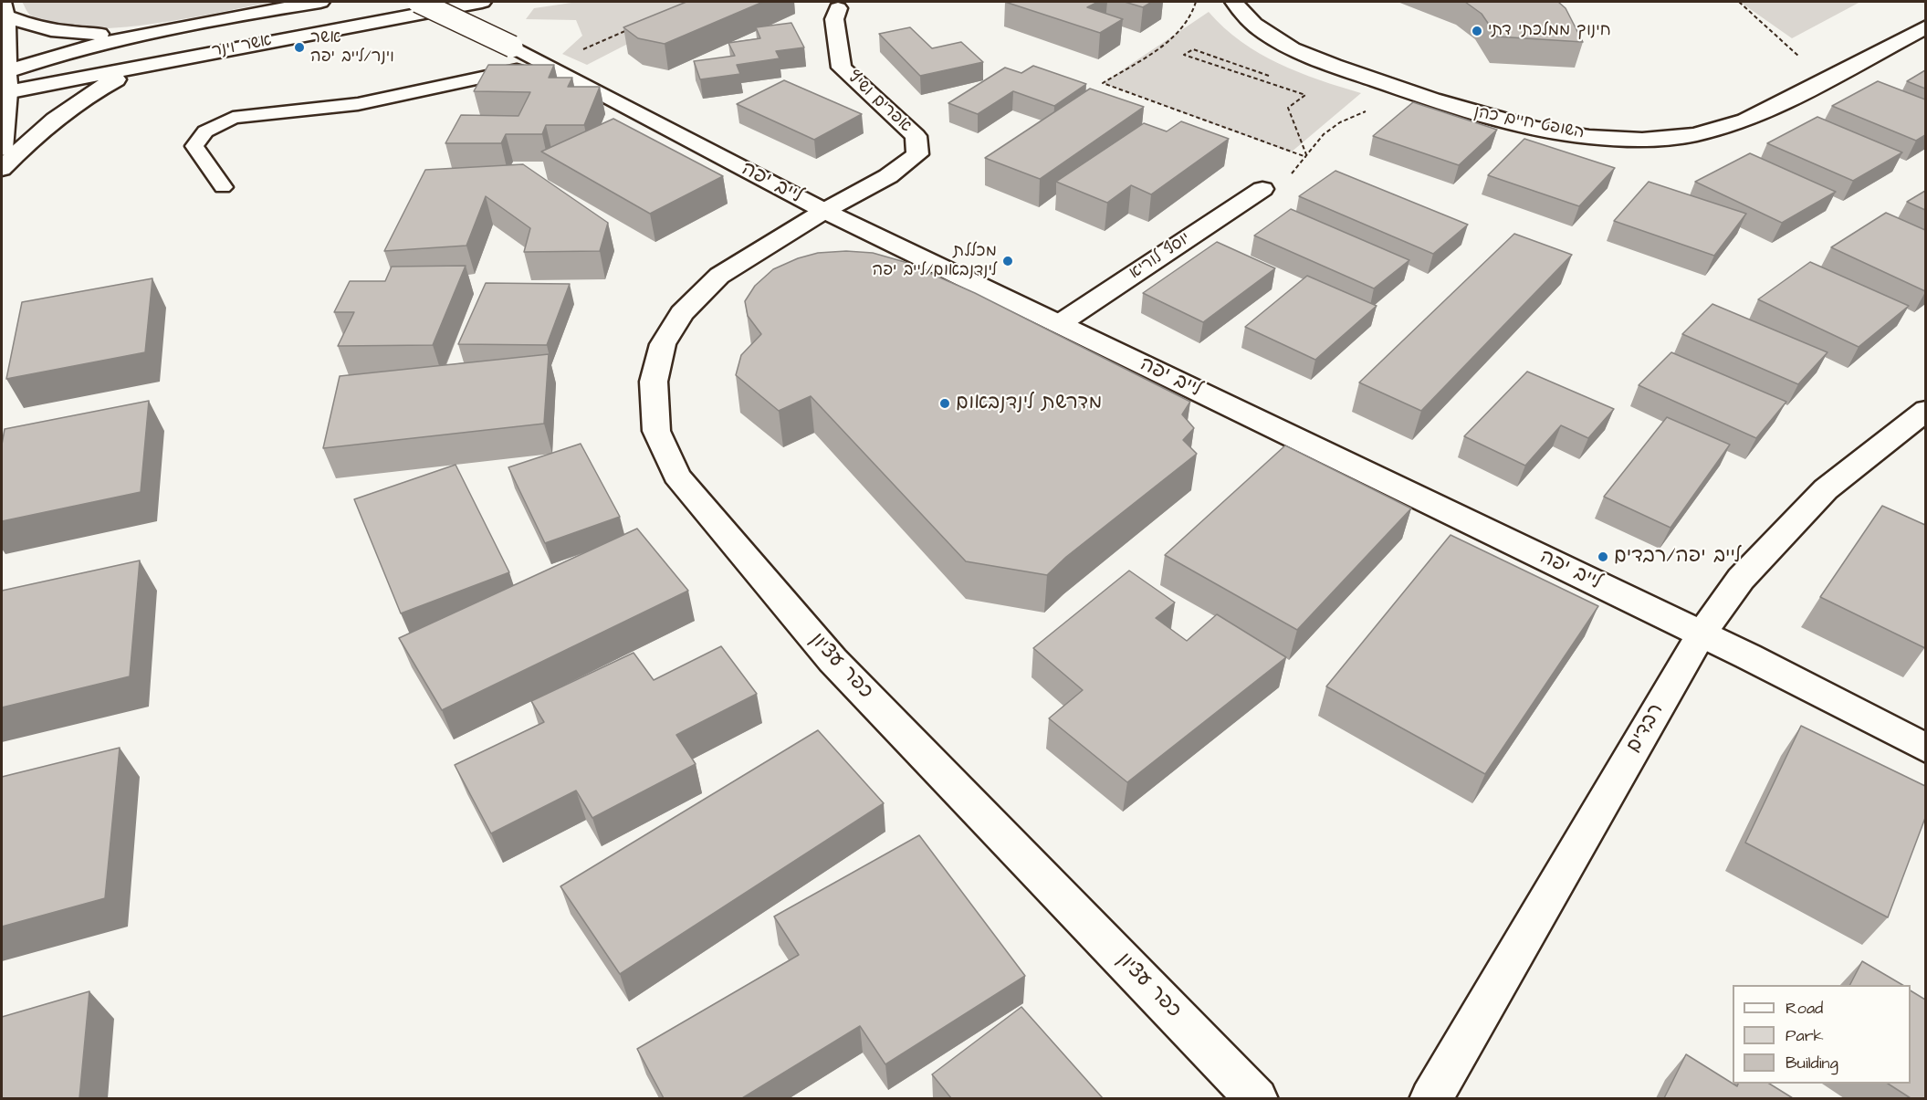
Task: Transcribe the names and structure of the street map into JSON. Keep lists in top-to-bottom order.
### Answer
{
  "streets": {
    "street": [
      "אשר וינר",
      "אפרים ושיץ",
      "השופט חיים כהן",
      "לייב יפה",
      "יוסף לוריא",
      "כפר עציון",
      "רבדים"
    ]
  },
  "crossings": [
    ["אפרים ושיץ", "לייב יפה"],
    ["אפרים ושיץ", "כפר עציון"],
    ["לייב יפה", "יוסף לוריא"],
    ["לייב יפה", "כפר עציון"],
    ["לייב יפה", "רבדים"]
  ],
  "places": [
    "חינוך ממלכתי דתי",
    "אשר וינר/לייב יפה",
    "מכללת לינדנבאום/לייב יפה",
    "מדרשת לינדנבאום",
    "לייב יפה/רבדים"
  ],
  "legend": ["Road", "Park", "Building"]
}
